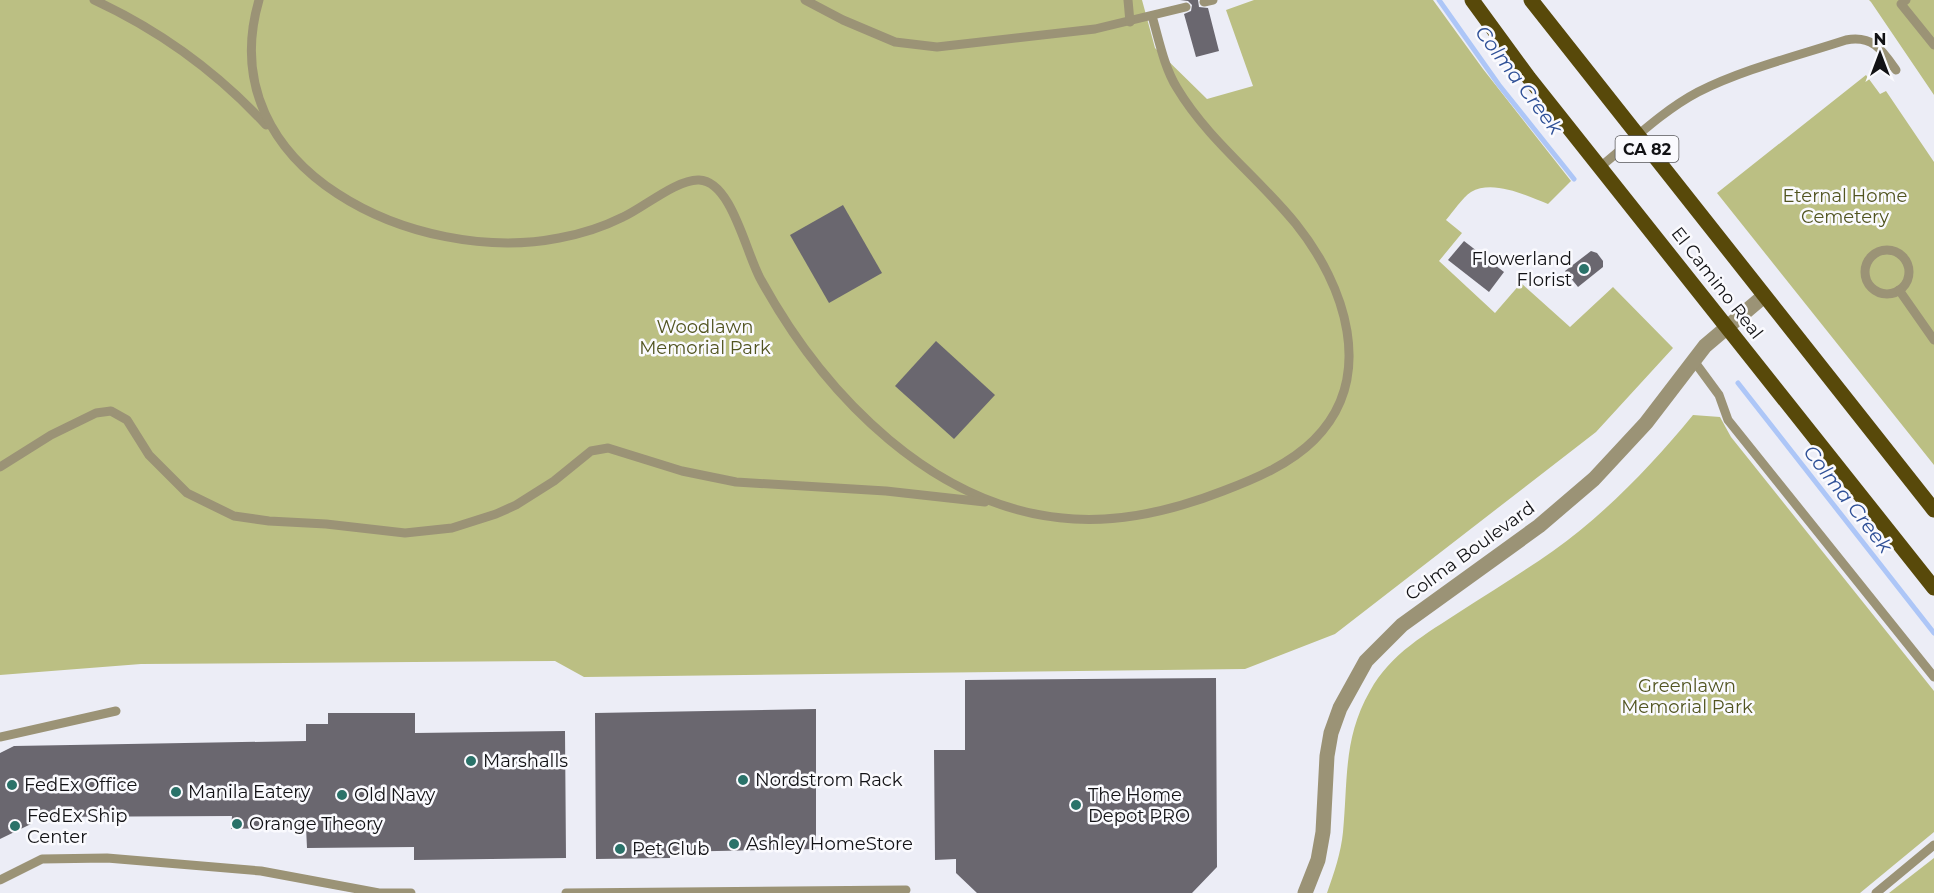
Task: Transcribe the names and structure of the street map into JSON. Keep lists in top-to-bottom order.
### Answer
{
  "streets": {
    "main road": ["CA 82", "El Camino Real"],
    "street": ["Colma Boulevard"]
  },
  "crossings": [
    ["El Camino Real", "Colma Boulevard"]
  ],
  "water": ["Colma Creek"],
  "parks": ["Eternal Home Cemetery", "Woodlawn Memorial Park", "Greenlawn Memorial Park"],
  "places": [
    "Flowerland Florist",
    "Marshalls",
    "Nordstrom Rack",
    "FedEx Office",
    "Manila Eatery",
    "Old Navy",
    "The Home Depot PRO",
    "Orange Theory",
    "FedEx Ship Center",
    "Ashley HomeStore",
    "Pet Club"
  ],
  "north": "top"
}
